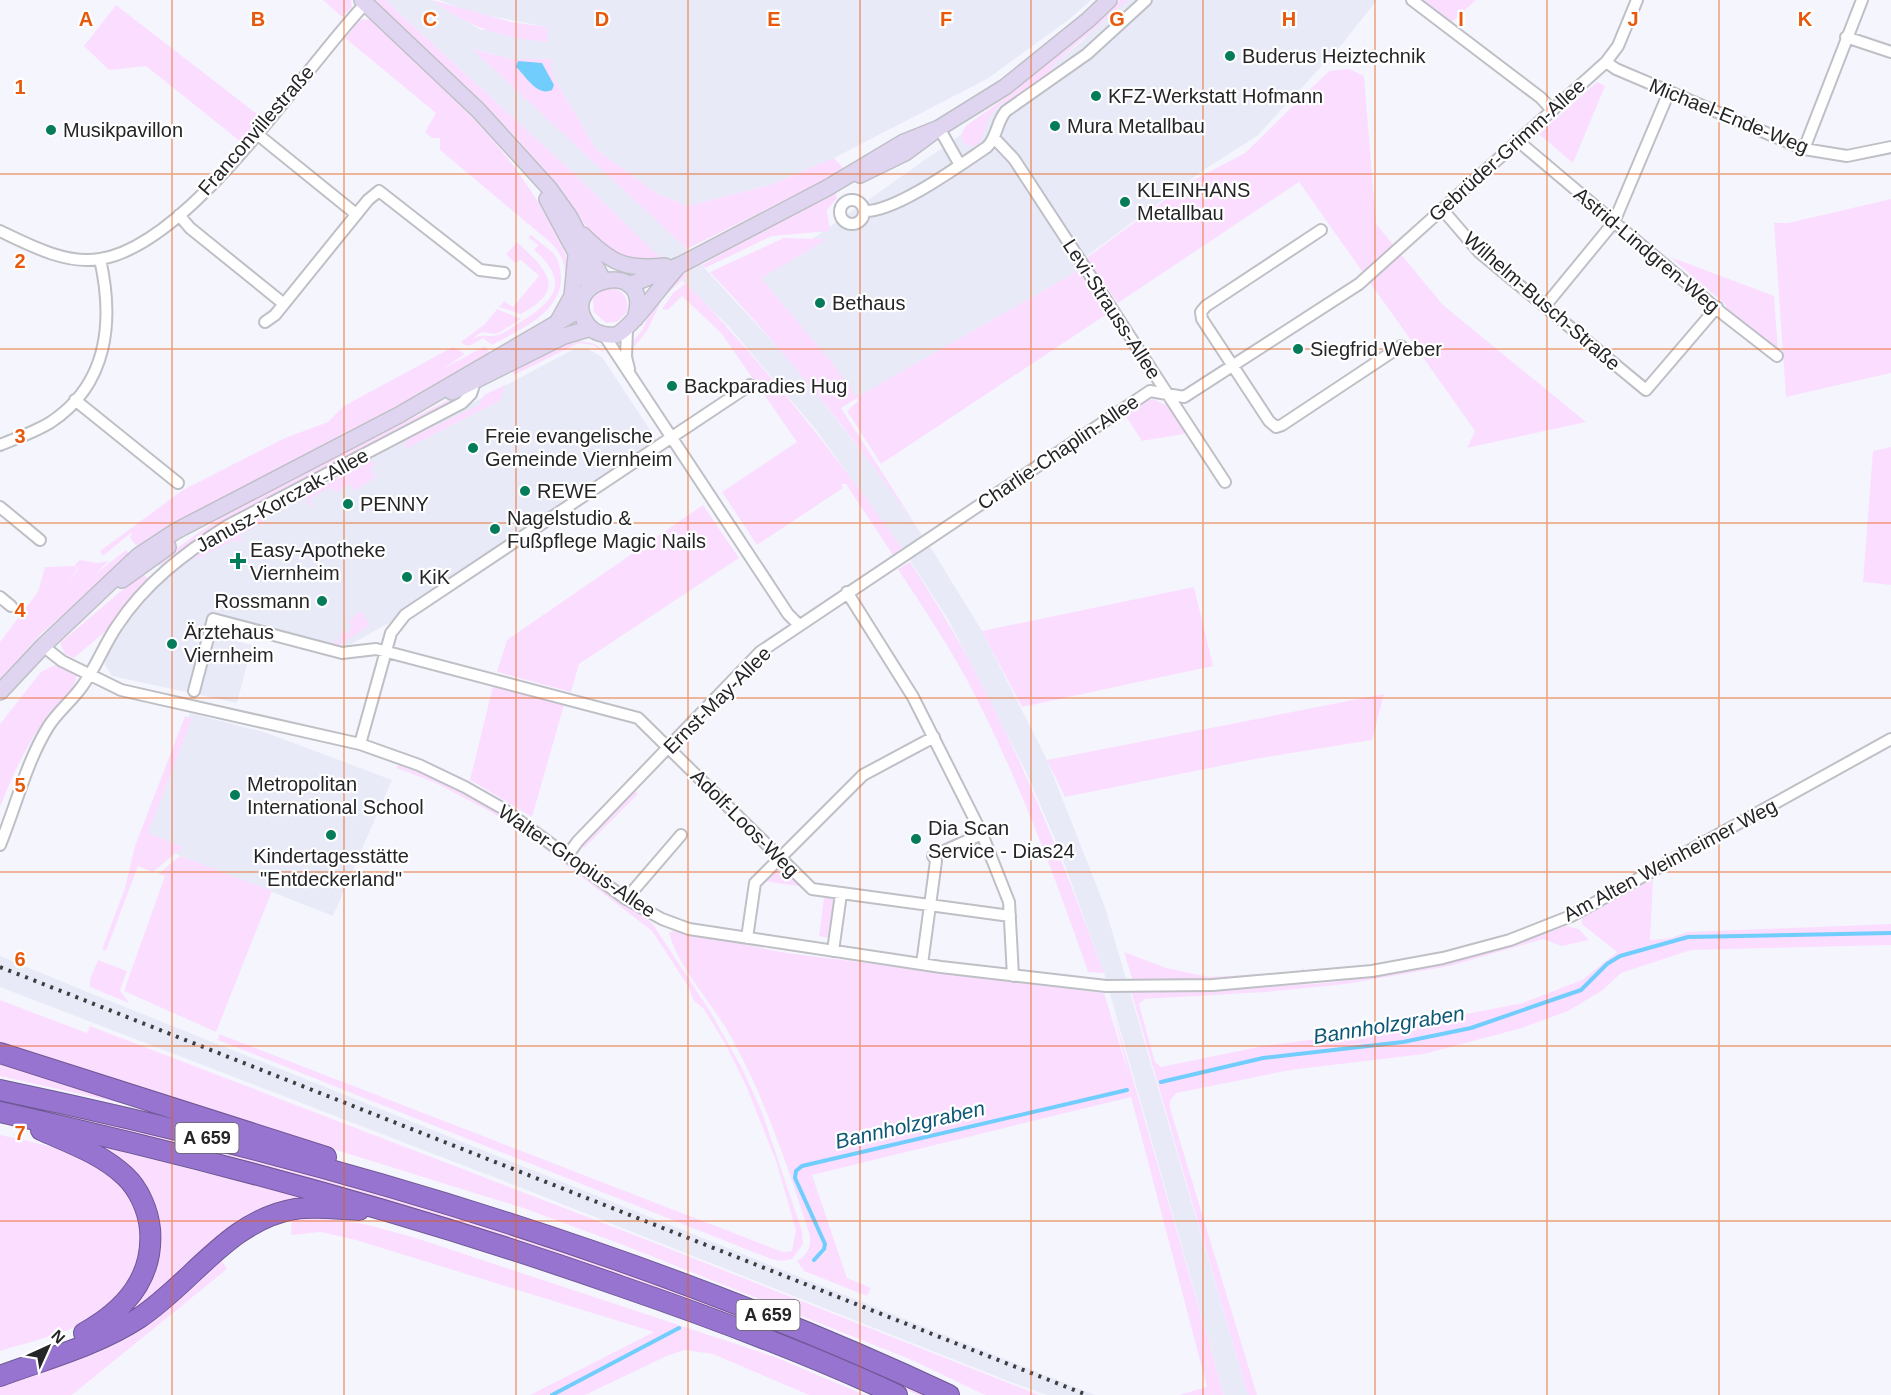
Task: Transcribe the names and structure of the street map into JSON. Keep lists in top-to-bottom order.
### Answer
{
  "streets": {
    "highway": ["A 659"],
    "street": [
      "Michael-Ende-Weg",
      "Franconvillestraße",
      "Gebrüder-Grimm-Allee",
      "Astrid-Lindgren-Weg",
      "Wilhelm-Busch-Straße",
      "Levi-Strauss-Allee",
      "Charlie-Chaplin-Allee",
      "Janusz-Korczak-Allee",
      "Ernst-May-Allee",
      "Adolf-Loos-Weg",
      "Am Alten Weinheimer Weg",
      "Walter-Gropius-Allee"
    ]
  },
  "crossings": [
    ["Michael-Ende-Weg", "Gebrüder-Grimm-Allee"],
    ["Gebrüder-Grimm-Allee", "Astrid-Lindgren-Weg"],
    ["Gebrüder-Grimm-Allee", "Wilhelm-Busch-Straße"],
    ["Gebrüder-Grimm-Allee", "Charlie-Chaplin-Allee"],
    ["Astrid-Lindgren-Weg", "Wilhelm-Busch-Straße"],
    ["Levi-Strauss-Allee", "Charlie-Chaplin-Allee"],
    ["Charlie-Chaplin-Allee", "Ernst-May-Allee"],
    ["Janusz-Korczak-Allee", "Walter-Gropius-Allee"],
    ["Ernst-May-Allee", "Adolf-Loos-Weg"],
    ["Ernst-May-Allee", "Walter-Gropius-Allee"],
    ["Am Alten Weinheimer Weg", "Walter-Gropius-Allee"]
  ],
  "water": ["Bannholzgraben"],
  "places": {
    "other": [
      "Buderus Heiztechnik",
      "KFZ-Werkstatt Hofmann",
      "Mura Metallbau",
      "Musikpavillon",
      "KLEINHANS Metallbau",
      "Bethaus",
      "Siegfrid Weber",
      "Backparadies Hug",
      "Freie evangelische Gemeinde Viernheim",
      "REWE",
      "PENNY",
      "Nagelstudio & Fußpflege Magic Nails",
      "KiK",
      "Rossmann",
      "Ärztehaus Viernheim",
      "Metropolitan International School",
      "Kindertagesstätte \"Entdeckerland\"",
      "Dia Scan Service - Dias24"
    ],
    "health": ["Easy-Apotheke Viernheim"]
  },
  "north": "top right",
  "grid": {
    "columns": [
      "A",
      "B",
      "C",
      "D",
      "E",
      "F",
      "G",
      "H",
      "I",
      "J",
      "K"
    ],
    "rows": [
      "1",
      "2",
      "3",
      "4",
      "5",
      "6",
      "7"
    ]
  }
}
